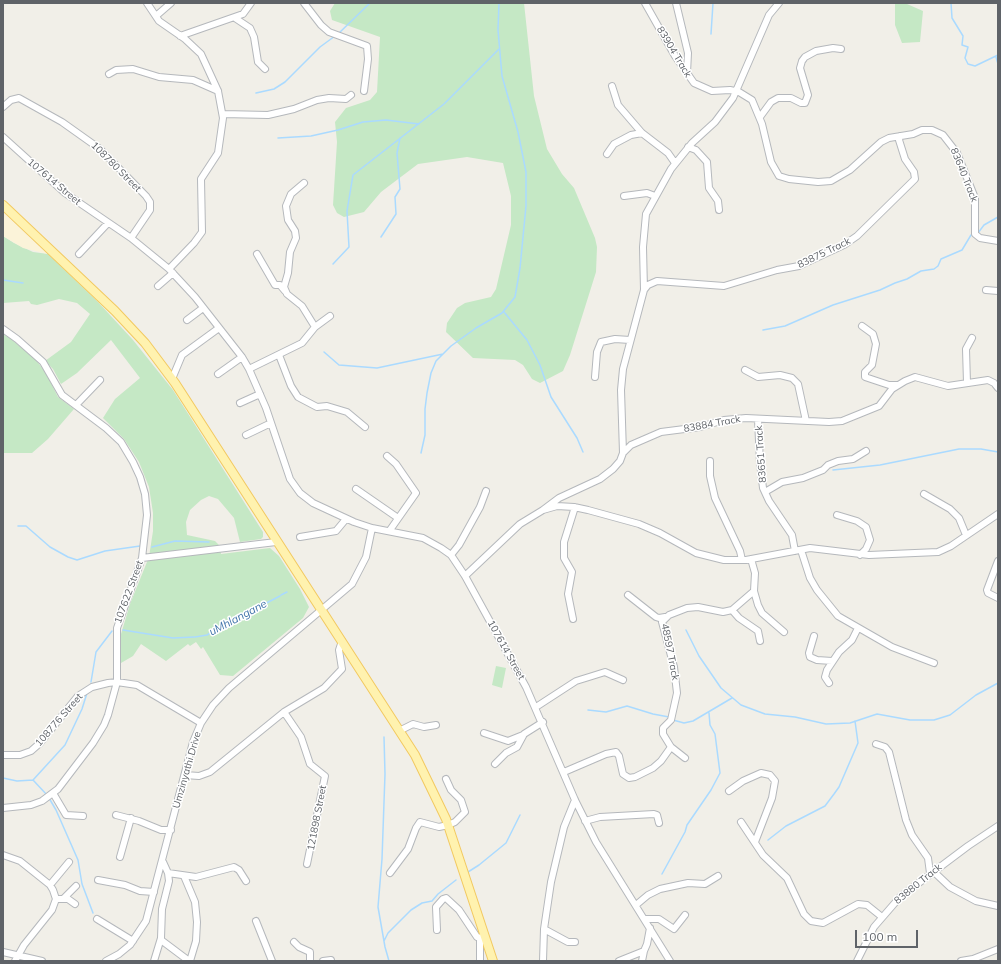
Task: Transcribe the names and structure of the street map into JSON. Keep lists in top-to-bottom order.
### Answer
{
  "streets": {
    "street": [
      "83904 Track",
      "108780 Street",
      "83640 Track",
      "107614 Street",
      "83875 Track",
      "83884 Track",
      "83651 Track",
      "107622 Street",
      "48597 Track",
      "108776 Street",
      "Umzinyathi Drive",
      "121898 Street",
      "83880 Track"
    ]
  },
  "crossings": [
    ["83904 Track", "83640 Track"],
    ["108780 Street", "107614 Street"],
    ["83640 Track", "83875 Track"],
    ["107614 Street", "Umzinyathi Drive"],
    ["83884 Track", "83651 Track"],
    ["107622 Street", "108776 Street"],
    ["108776 Street", "Umzinyathi Drive"]
  ],
  "water": ["uMhlangane"],
  "scale_bar": "100 m"
}
